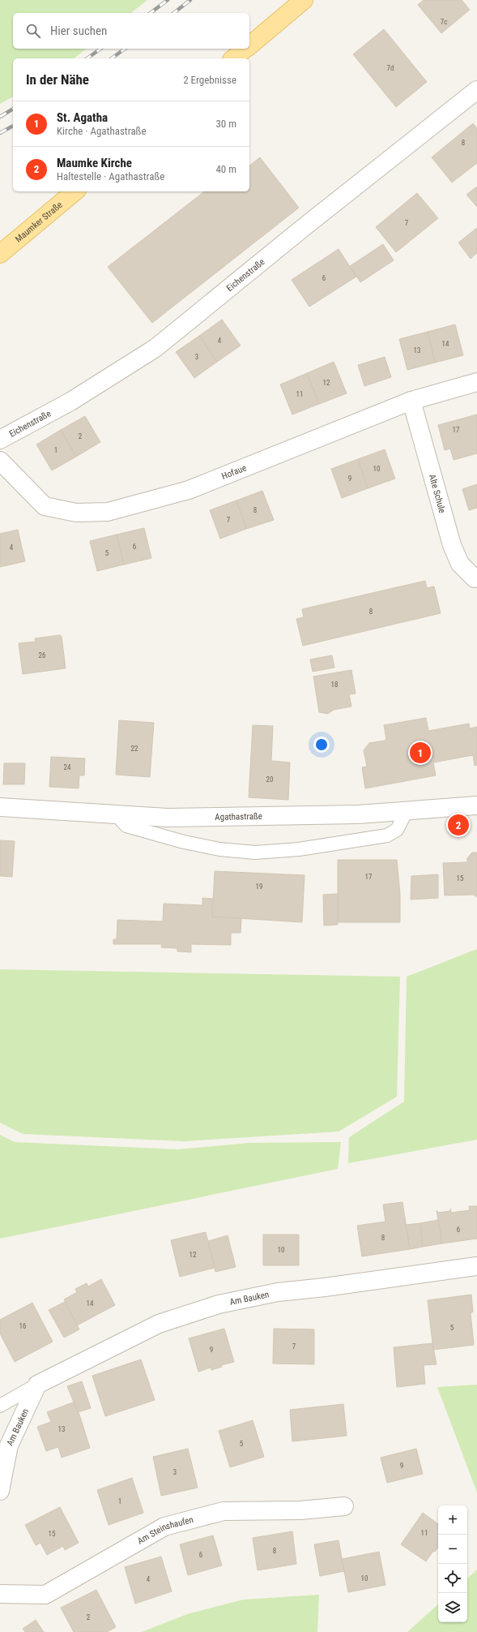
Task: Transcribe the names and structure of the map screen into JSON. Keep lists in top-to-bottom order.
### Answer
{
  "streets": {
    "main road": ["Maumker Straße"],
    "street": [
      "Eichenstraße",
      "Hofaue",
      "Alte Schule",
      "Agathastraße",
      "Am Bauken",
      "Am Steinshaufen"
    ]
  },
  "crossings": [
    ["Hofaue", "Alte Schule"]
  ],
  "house_numbers": [
    "7c",
    "7d",
    "8",
    "7",
    "6",
    "4",
    "14",
    "13",
    "3",
    "12",
    "11",
    "17",
    "2",
    "1",
    "10",
    "9",
    "8",
    "7",
    "6",
    "4",
    "5",
    "8",
    "26",
    "18",
    "22",
    "24",
    "20",
    "17",
    "15",
    "19",
    "6",
    "8",
    "10",
    "12",
    "14",
    "16",
    "5",
    "7",
    "9",
    "13",
    "5",
    "9",
    "3",
    "1",
    "11",
    "15",
    "8",
    "6",
    "10",
    "4",
    "2"
  ],
  "page": {
    "search": "Hier suchen",
    "heading": ["In der Nähe", "2 Ergebnisse"],
    "list": [
      {
        "mark": "1",
        "name": "St. Agatha",
        "note": "Kirche · Agathastraße",
        "value": "30 m"
      },
      {
        "mark": "2",
        "name": "Maumke Kirche",
        "note": "Haltestelle · Agathastraße",
        "value": "40 m"
      }
    ],
    "pins": ["1", "2"],
    "map_buttons": ["+", "−"]
  }
}
